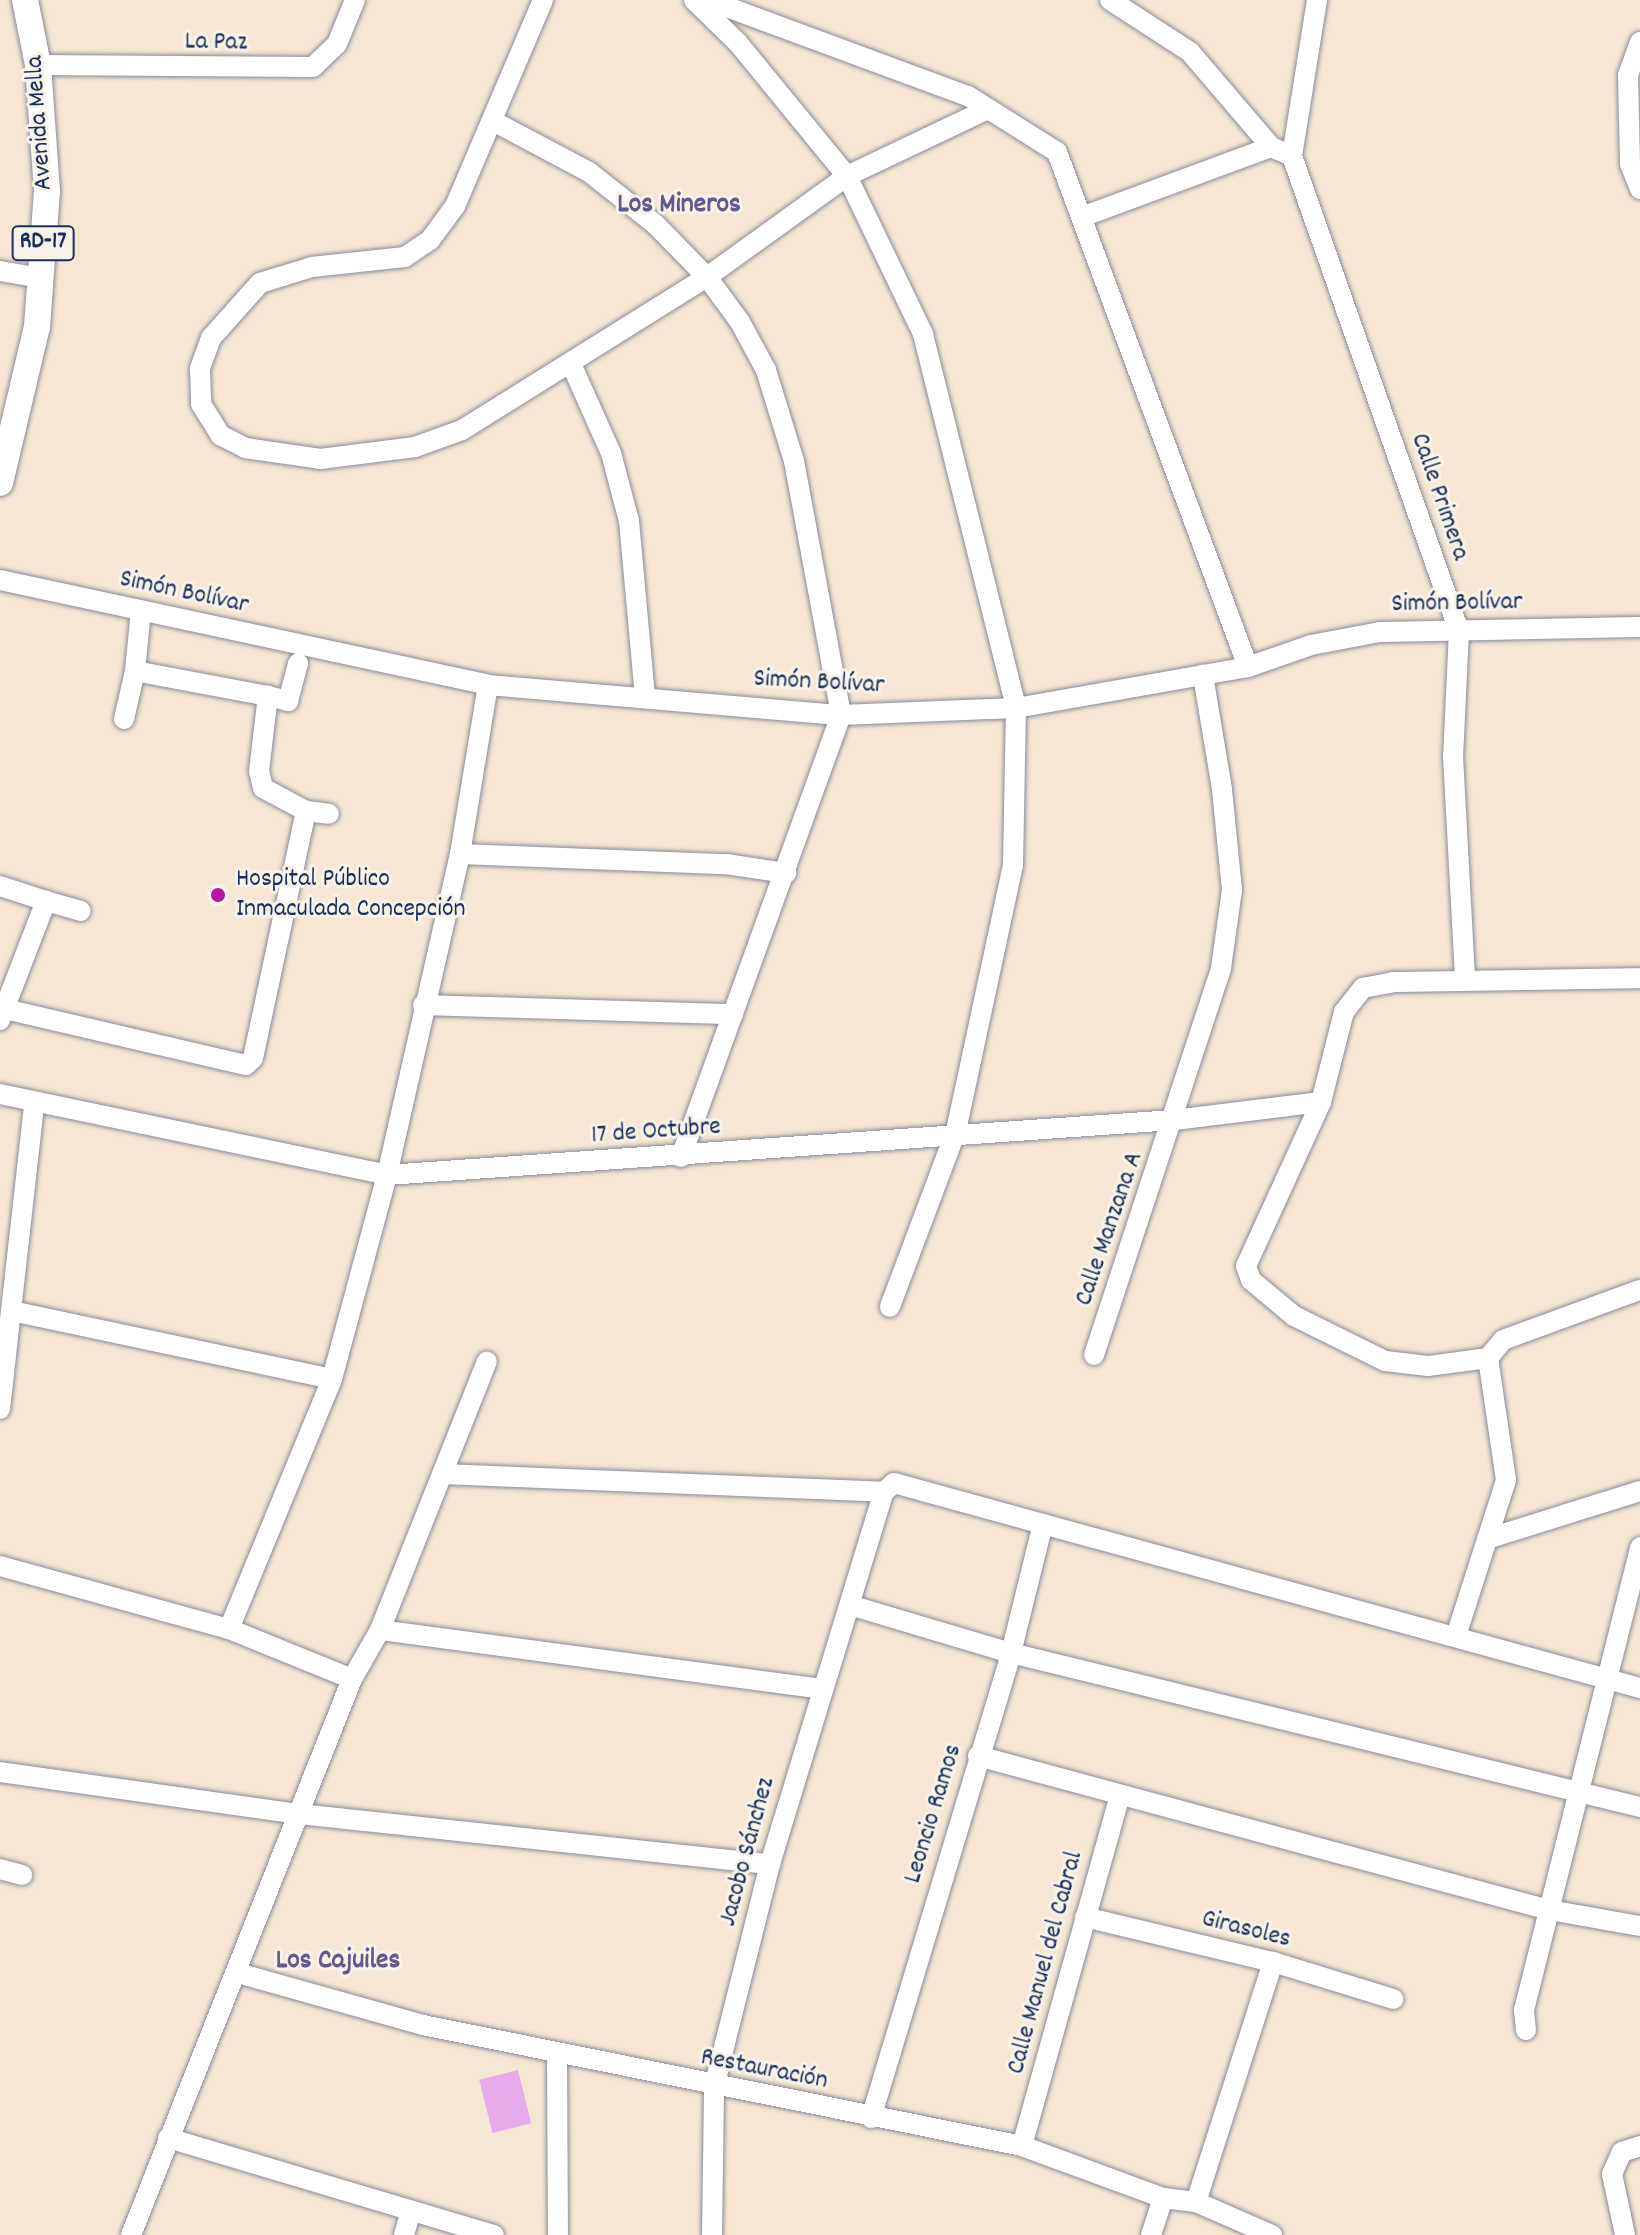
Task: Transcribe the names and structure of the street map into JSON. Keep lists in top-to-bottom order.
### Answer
{
  "streets": {
    "main road": ["Avenida Mella", "RD-17"],
    "street": [
      "La Paz",
      "Calle Primera",
      "Simón Bolívar",
      "17 de Octubre",
      "Calle Manzana A",
      "Leoncio Ramos",
      "Jacobo Sánchez",
      "Girasoles",
      "Calle Manuel del Cabral",
      "Restauración"
    ]
  },
  "crossings": [
    ["La Paz", "Avenida Mella"],
    ["Calle Primera", "Simón Bolívar"],
    ["Simón Bolívar", "Calle Manzana A"],
    ["17 de Octubre", "Calle Manzana A"],
    ["Leoncio Ramos", "Restauración"],
    ["Jacobo Sánchez", "Restauración"],
    ["Girasoles", "Calle Manuel del Cabral"],
    ["Calle Manuel del Cabral", "Restauración"]
  ],
  "districts": ["Los Mineros", "Los Cajuiles"],
  "places": ["Hospital Público Inmaculada Concepción"]
}
